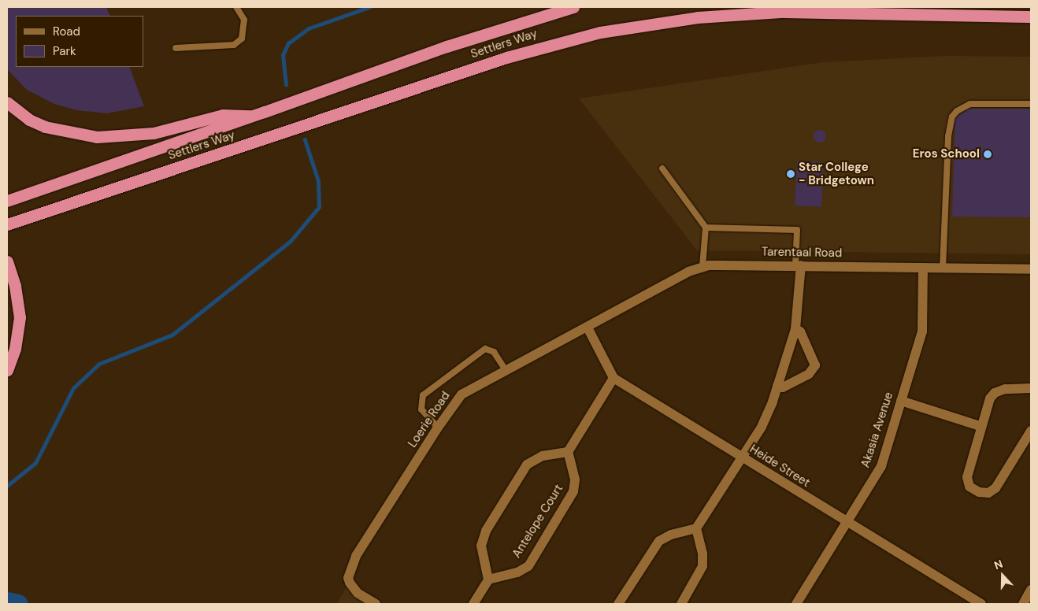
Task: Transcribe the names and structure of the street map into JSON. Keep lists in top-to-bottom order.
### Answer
{
  "streets": {
    "highway": ["Settlers Way"],
    "street": [
      "Tarentaal Road",
      "Loerie Road",
      "Akasia Avenue",
      "Heide Street",
      "Antelope Court"
    ]
  },
  "crossings": [
    ["Tarentaal Road", "Loerie Road"],
    ["Tarentaal Road", "Akasia Avenue"],
    ["Tarentaal Road", "Heide Street"],
    ["Loerie Road", "Heide Street"],
    ["Akasia Avenue", "Heide Street"]
  ],
  "places": ["Eros School", "Star College - Bridgetown"],
  "legend": ["Road", "Park"],
  "north": "top"
}
